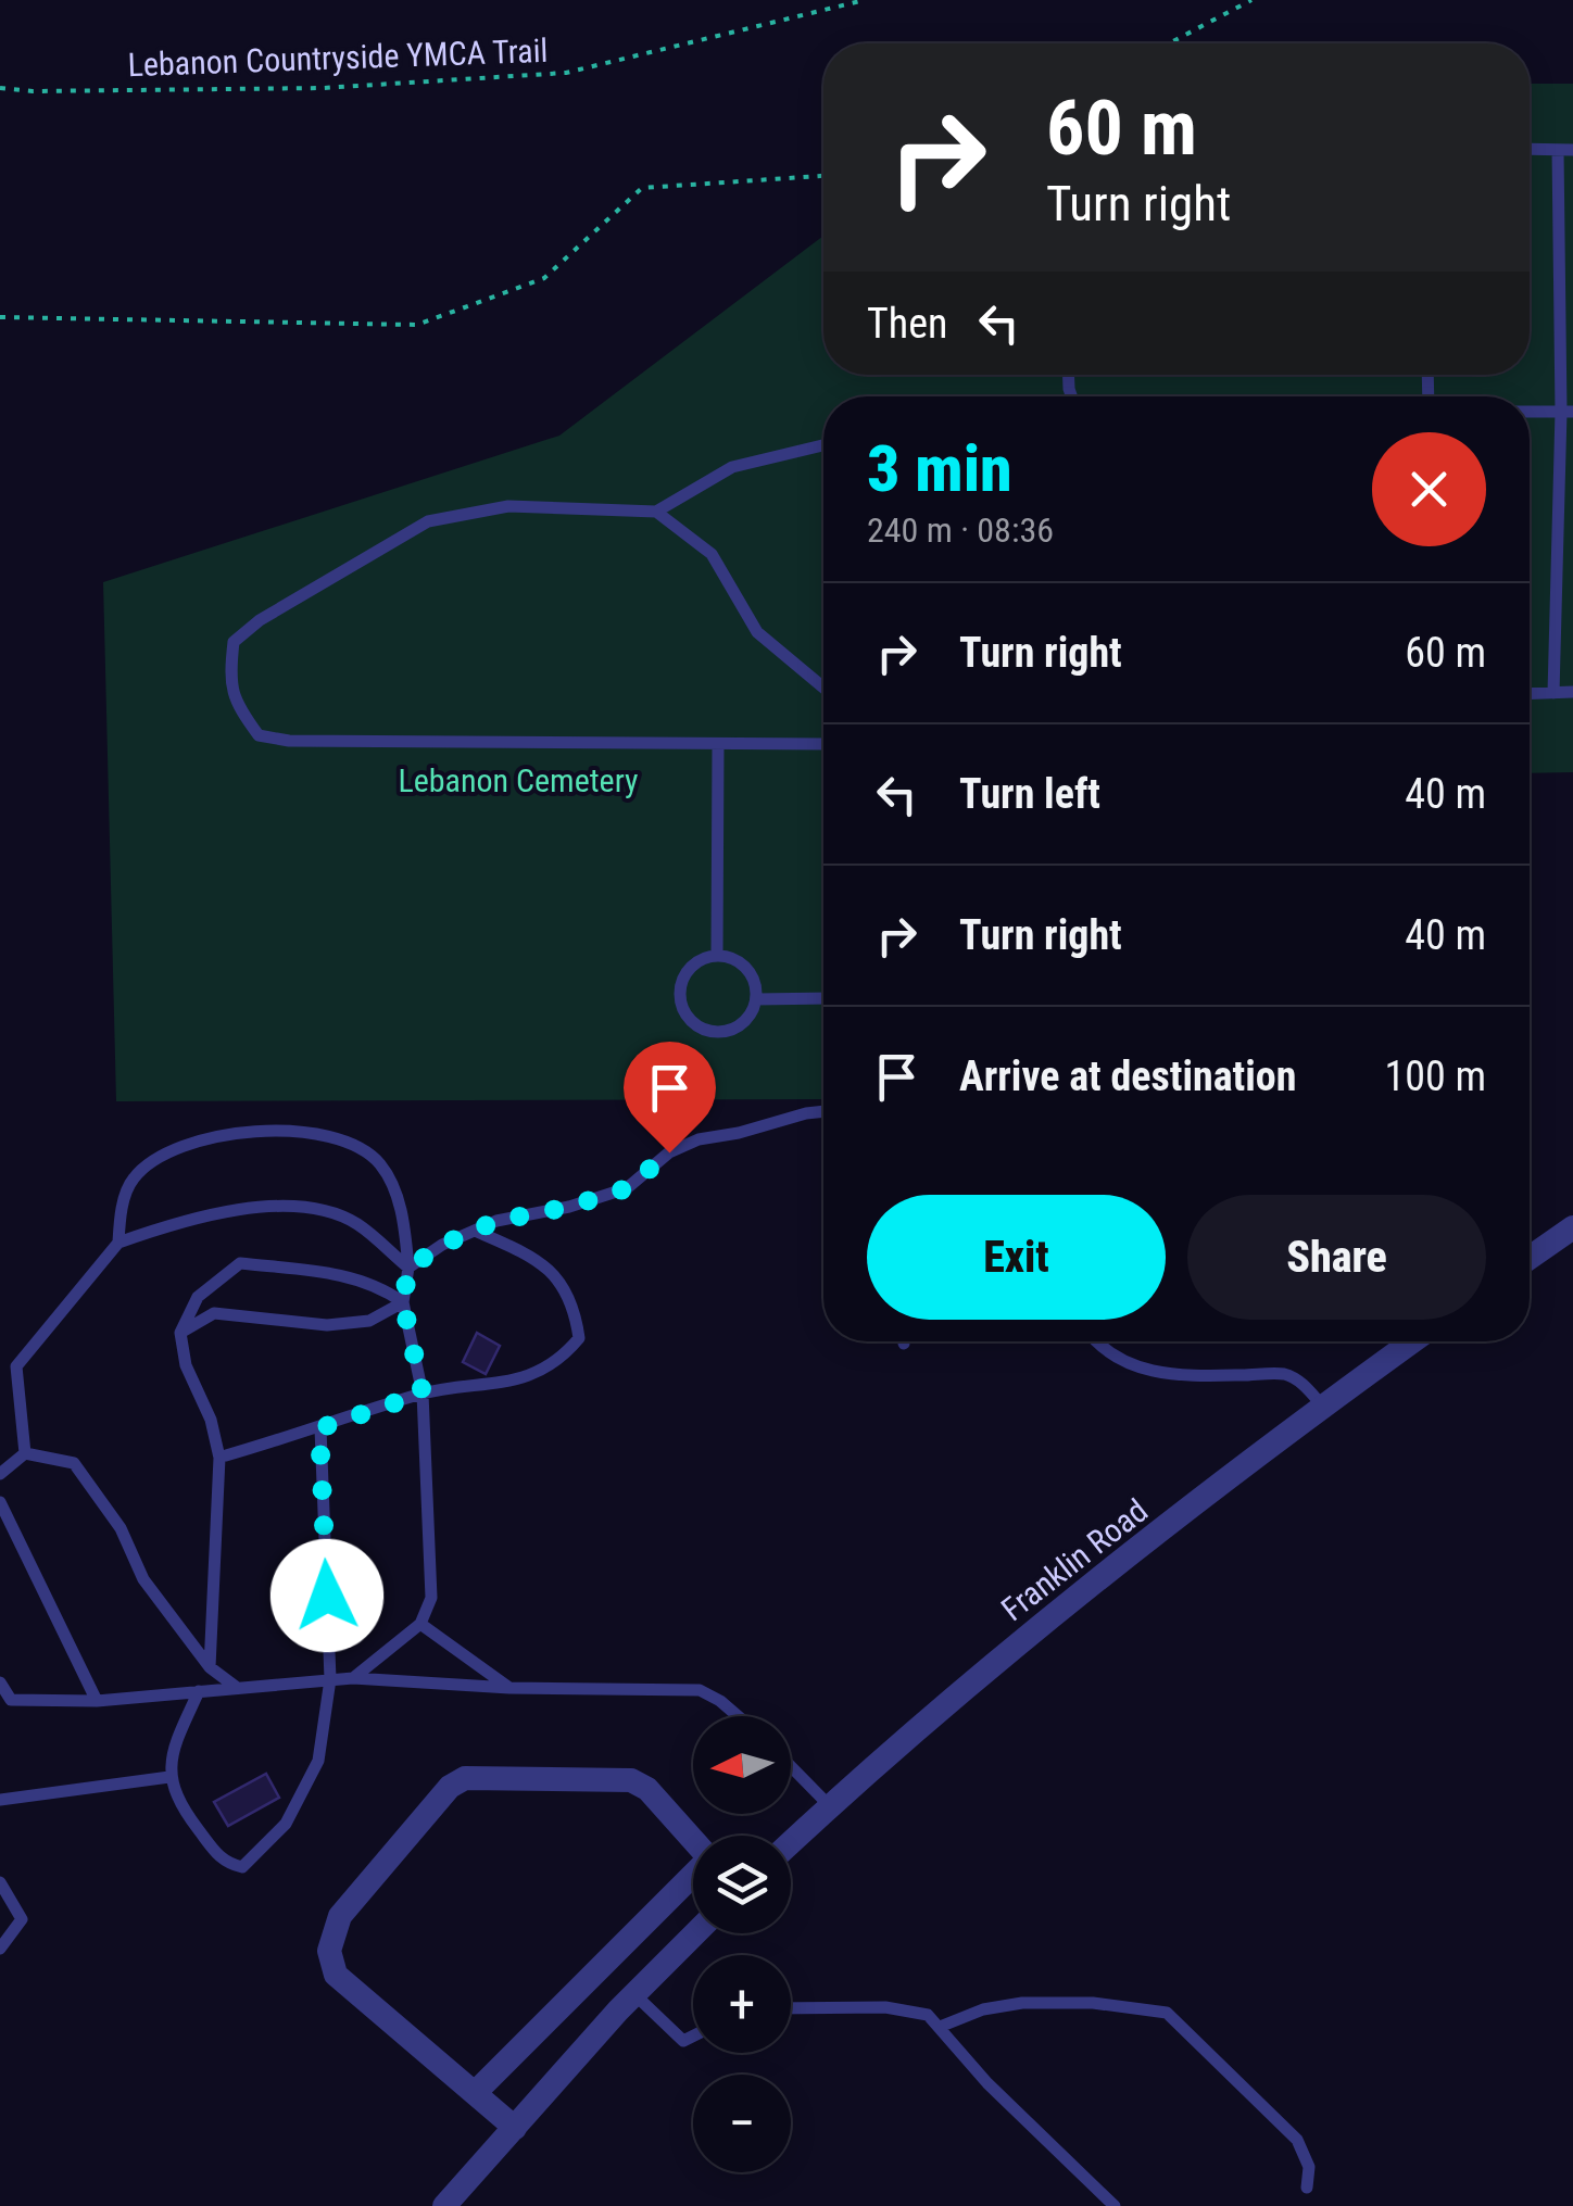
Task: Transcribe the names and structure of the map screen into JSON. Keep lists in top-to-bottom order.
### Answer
{
  "streets": {
    "street": ["Franklin Road"],
    "path": ["Lebanon Countryside YMCA Trail"]
  },
  "parks": ["Lebanon Cemetery"],
  "north": "left",
  "page": {
    "turn": ["60 m", "Turn right"],
    "then": "Then",
    "heading": ["3 min", "240 m · 08:36"],
    "list": [
      {
        "name": "Turn right",
        "value": "60 m"
      },
      {
        "name": "Turn left",
        "value": "40 m"
      },
      {
        "name": "Turn right",
        "value": "40 m"
      },
      {
        "name": "Arrive at destination",
        "value": "100 m"
      }
    ],
    "buttons": ["Exit", "Share"],
    "map_buttons": ["+", "−"]
  }
}
